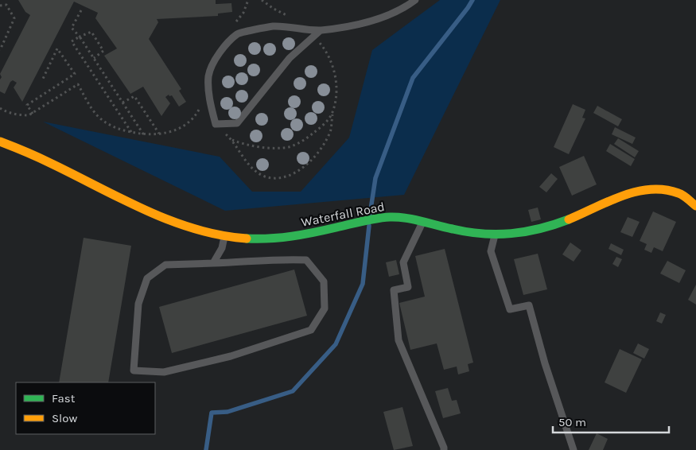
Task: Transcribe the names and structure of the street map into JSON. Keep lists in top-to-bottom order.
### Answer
{
  "streets": {
    "street": ["Waterfall Road"]
  },
  "legend": ["Fast", "Slow"],
  "scale_bar": "50 m"
}
